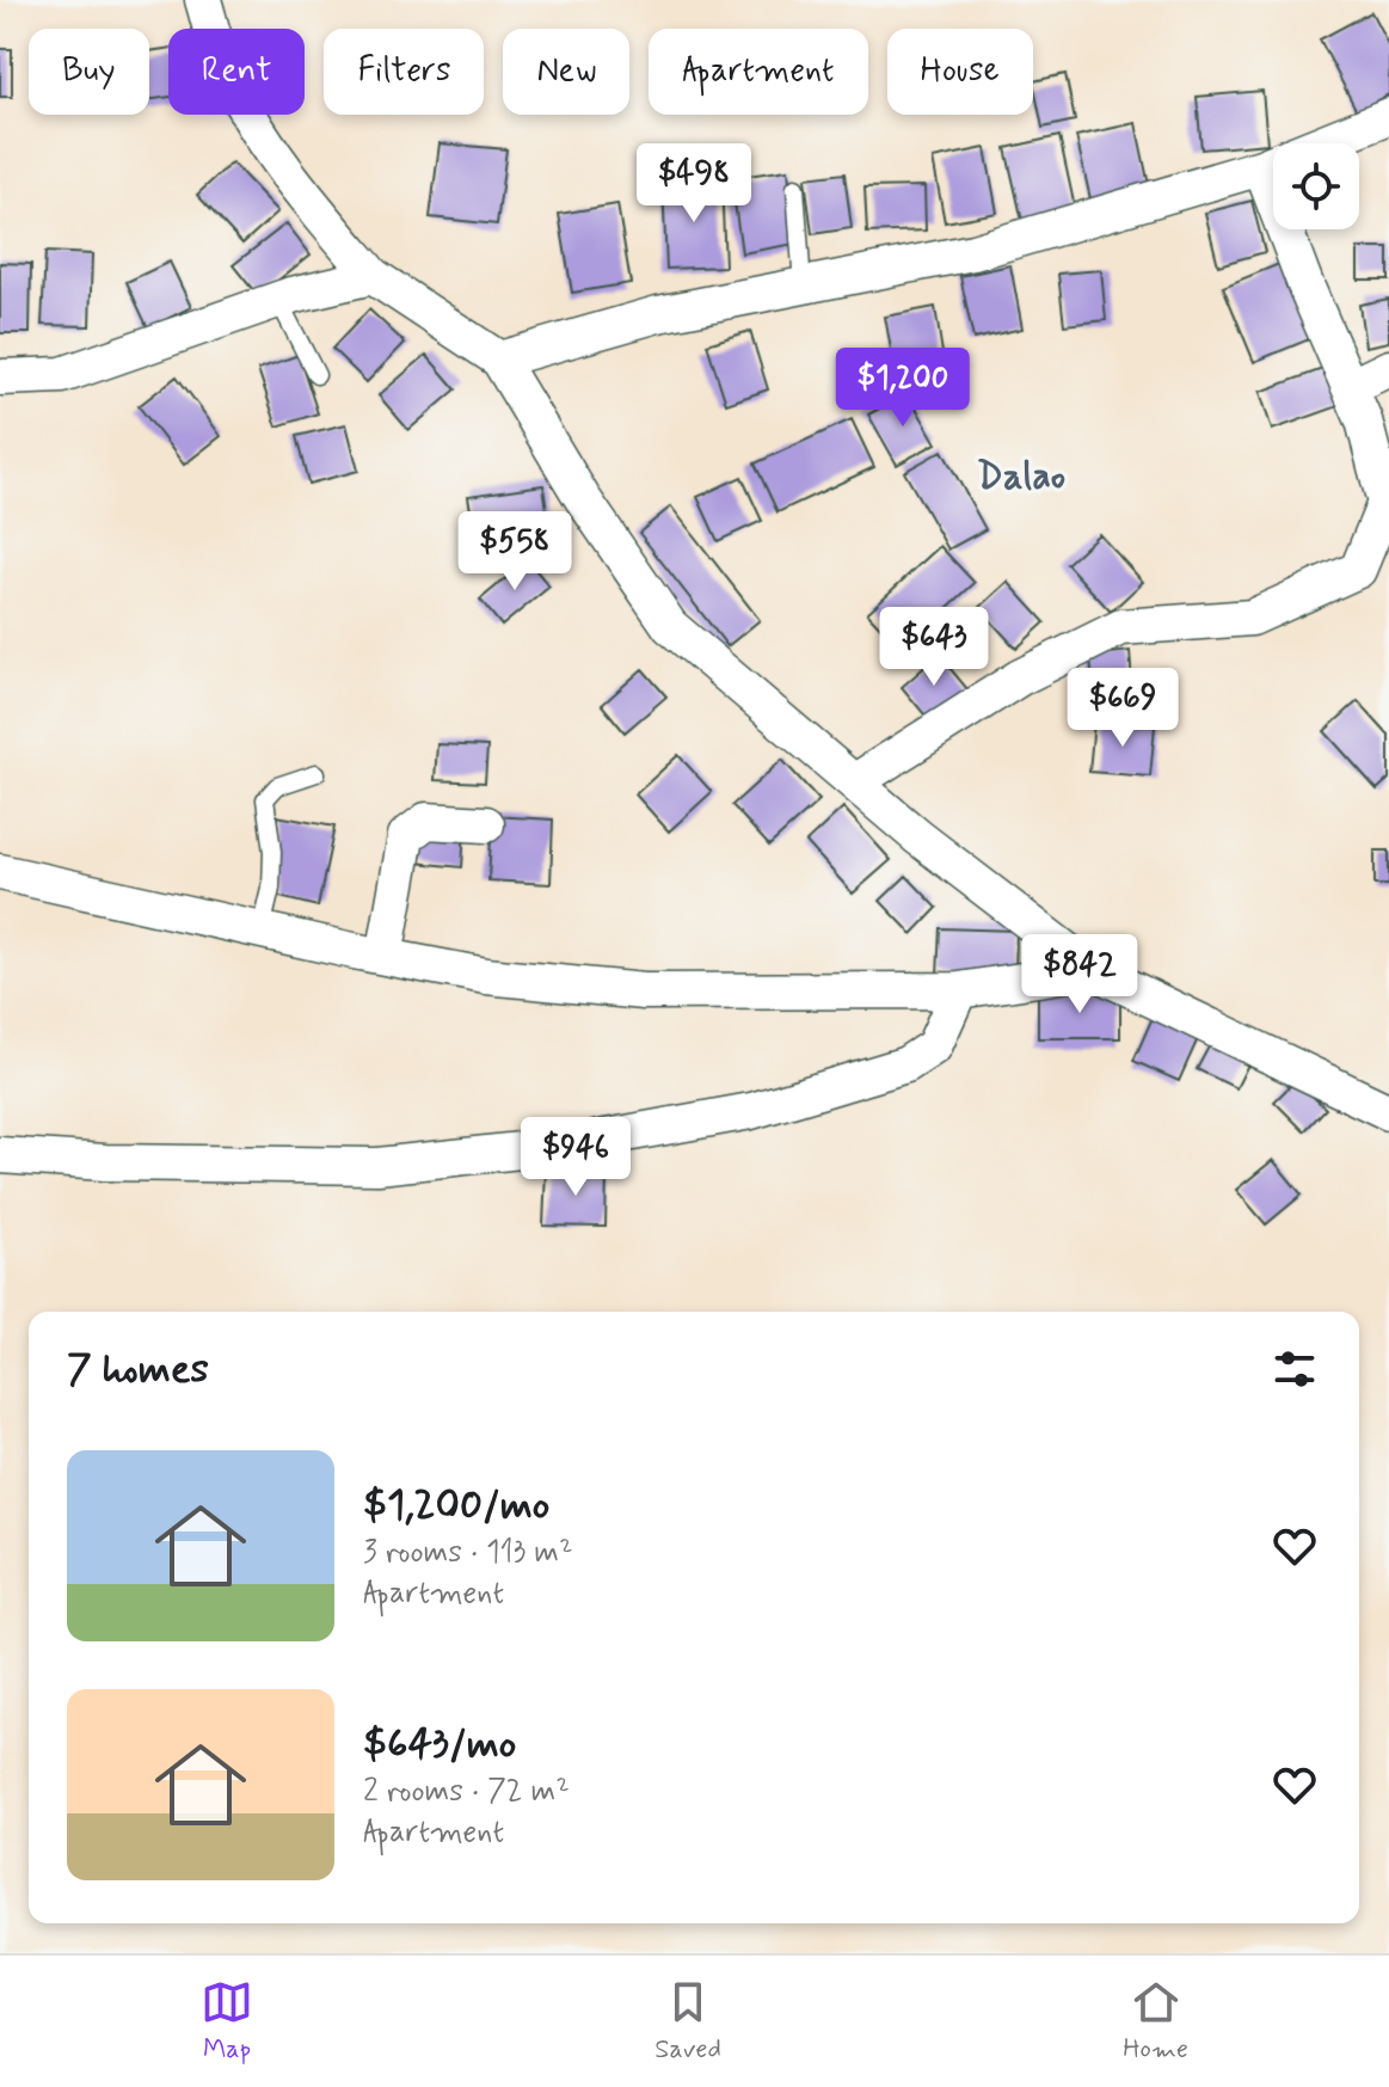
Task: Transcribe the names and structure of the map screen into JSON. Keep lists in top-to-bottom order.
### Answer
{
  "districts": ["Dalao"],
  "page": {
    "chip": [
      "Buy",
      "Rent",
      "Filters",
      "New",
      "Apartment",
      "House"
    ],
    "price": [
      "$498",
      "$1,200",
      "$558",
      "$643",
      "$669",
      "$842",
      "$946"
    ],
    "heading": "7 homes",
    "list": [
      {
        "name": "$1,200/mo",
        "note": "3 rooms · 113 m² · Apartment"
      },
      {
        "name": "$643/mo",
        "note": "2 rooms · 72 m² · Apartment"
      }
    ],
    "tabs": ["Map", "Saved", "Home"]
  }
}
